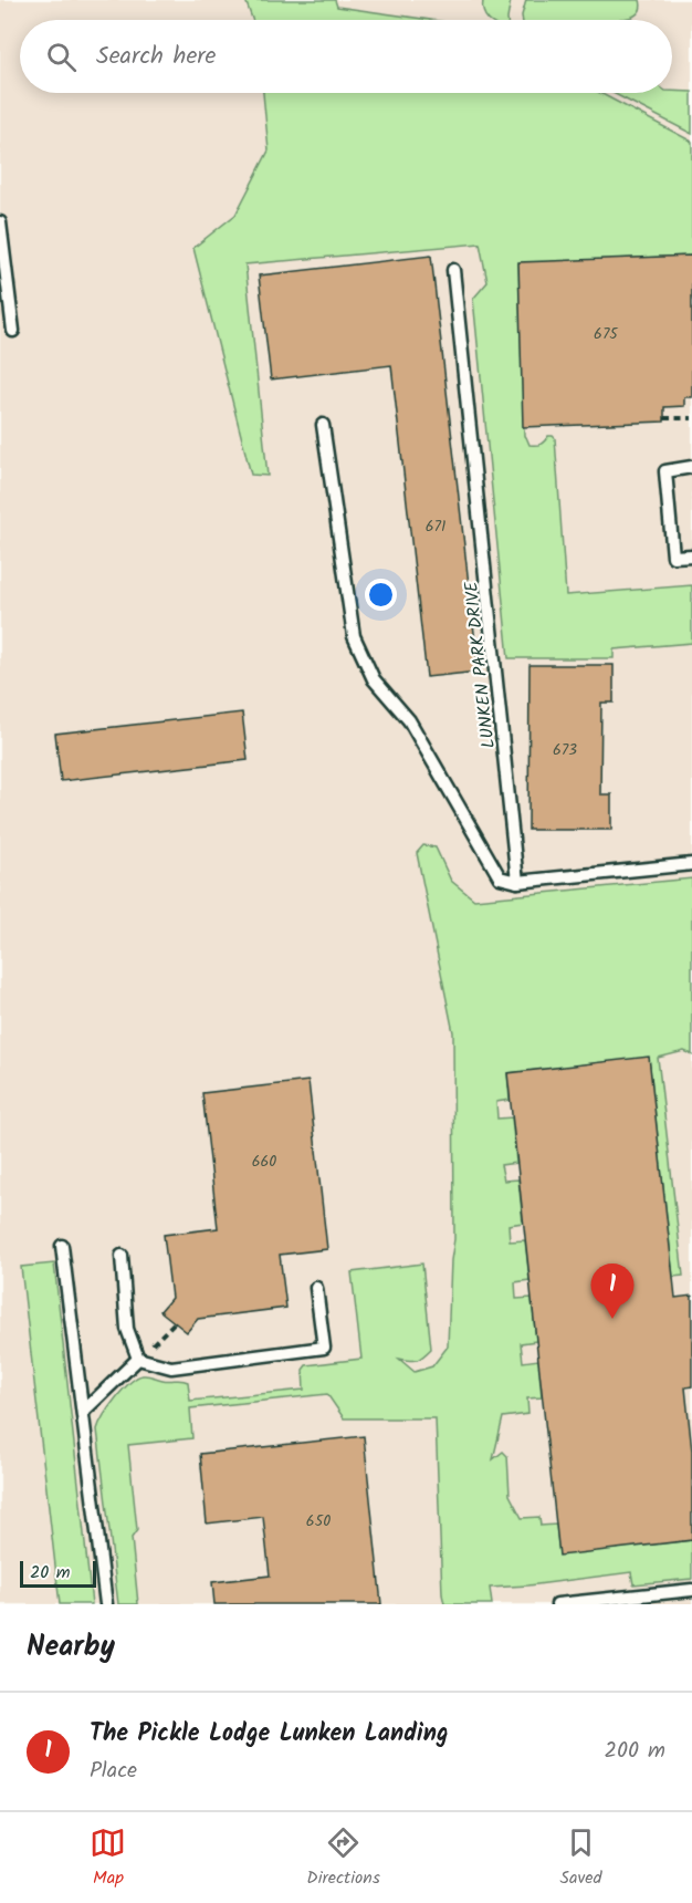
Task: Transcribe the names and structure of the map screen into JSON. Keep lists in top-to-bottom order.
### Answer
{
  "streets": {
    "lane": ["LUNKEN PARK DRIVE"]
  },
  "house_numbers": [
    "675",
    "671",
    "673",
    "660",
    "650"
  ],
  "scale_bar": "20 m",
  "page": {
    "search": "Search here",
    "pins": "1",
    "scale": "20 m",
    "heading": "Nearby",
    "list": [
      {
        "mark": "1",
        "name": "The Pickle Lodge Lunken Landing",
        "note": "Place",
        "value": "200 m"
      }
    ],
    "nav": ["Map", "Directions", "Saved"]
  }
}
